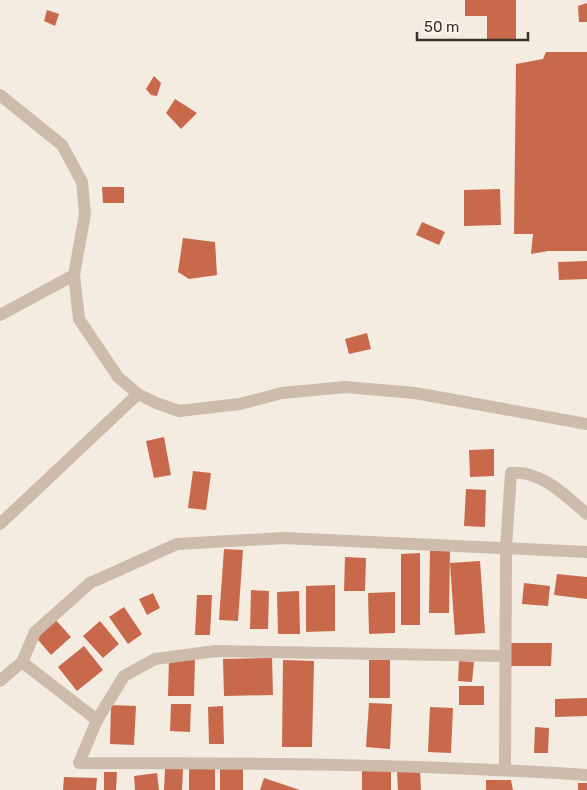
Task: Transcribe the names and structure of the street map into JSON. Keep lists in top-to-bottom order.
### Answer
{
  "scale_bar": "50 m"
}
